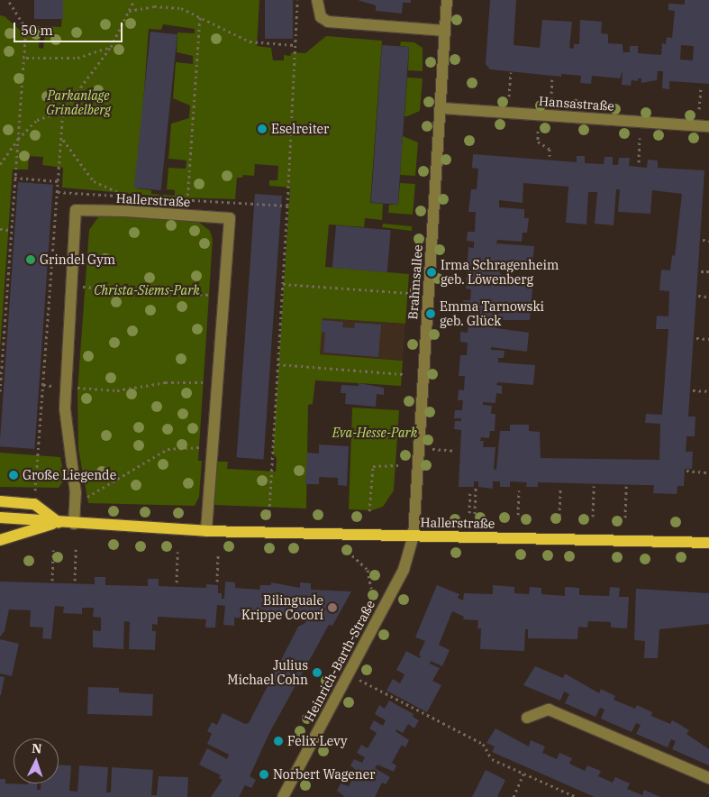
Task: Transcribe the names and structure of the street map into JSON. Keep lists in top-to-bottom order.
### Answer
{
  "streets": {
    "main road": ["Hallerstraße"],
    "street": ["Hansastraße", "Brahmsallee", "Heinrich-Barth-Straße"]
  },
  "crossings": [
    ["Hansastraße", "Brahmsallee"],
    ["Hallerstraße", "Brahmsallee"],
    ["Hallerstraße", "Heinrich-Barth-Straße"],
    ["Brahmsallee", "Heinrich-Barth-Straße"]
  ],
  "parks": ["Parkanlage Grindelberg", "Christa-Siems-Park", "Eva-Hesse-Park"],
  "places": [
    "Eselreiter",
    "Grindel Gym",
    "Irma Schragenheim geb. Löwenberg",
    "Emma Tarnowski geb. Glück",
    "Große Liegende",
    "Bilinguale Krippe Cocorí",
    "Julius Michael Cohn",
    "Felix Levy",
    "Norbert Wagener"
  ],
  "scale_bar": "50 m",
  "north": "top"
}
